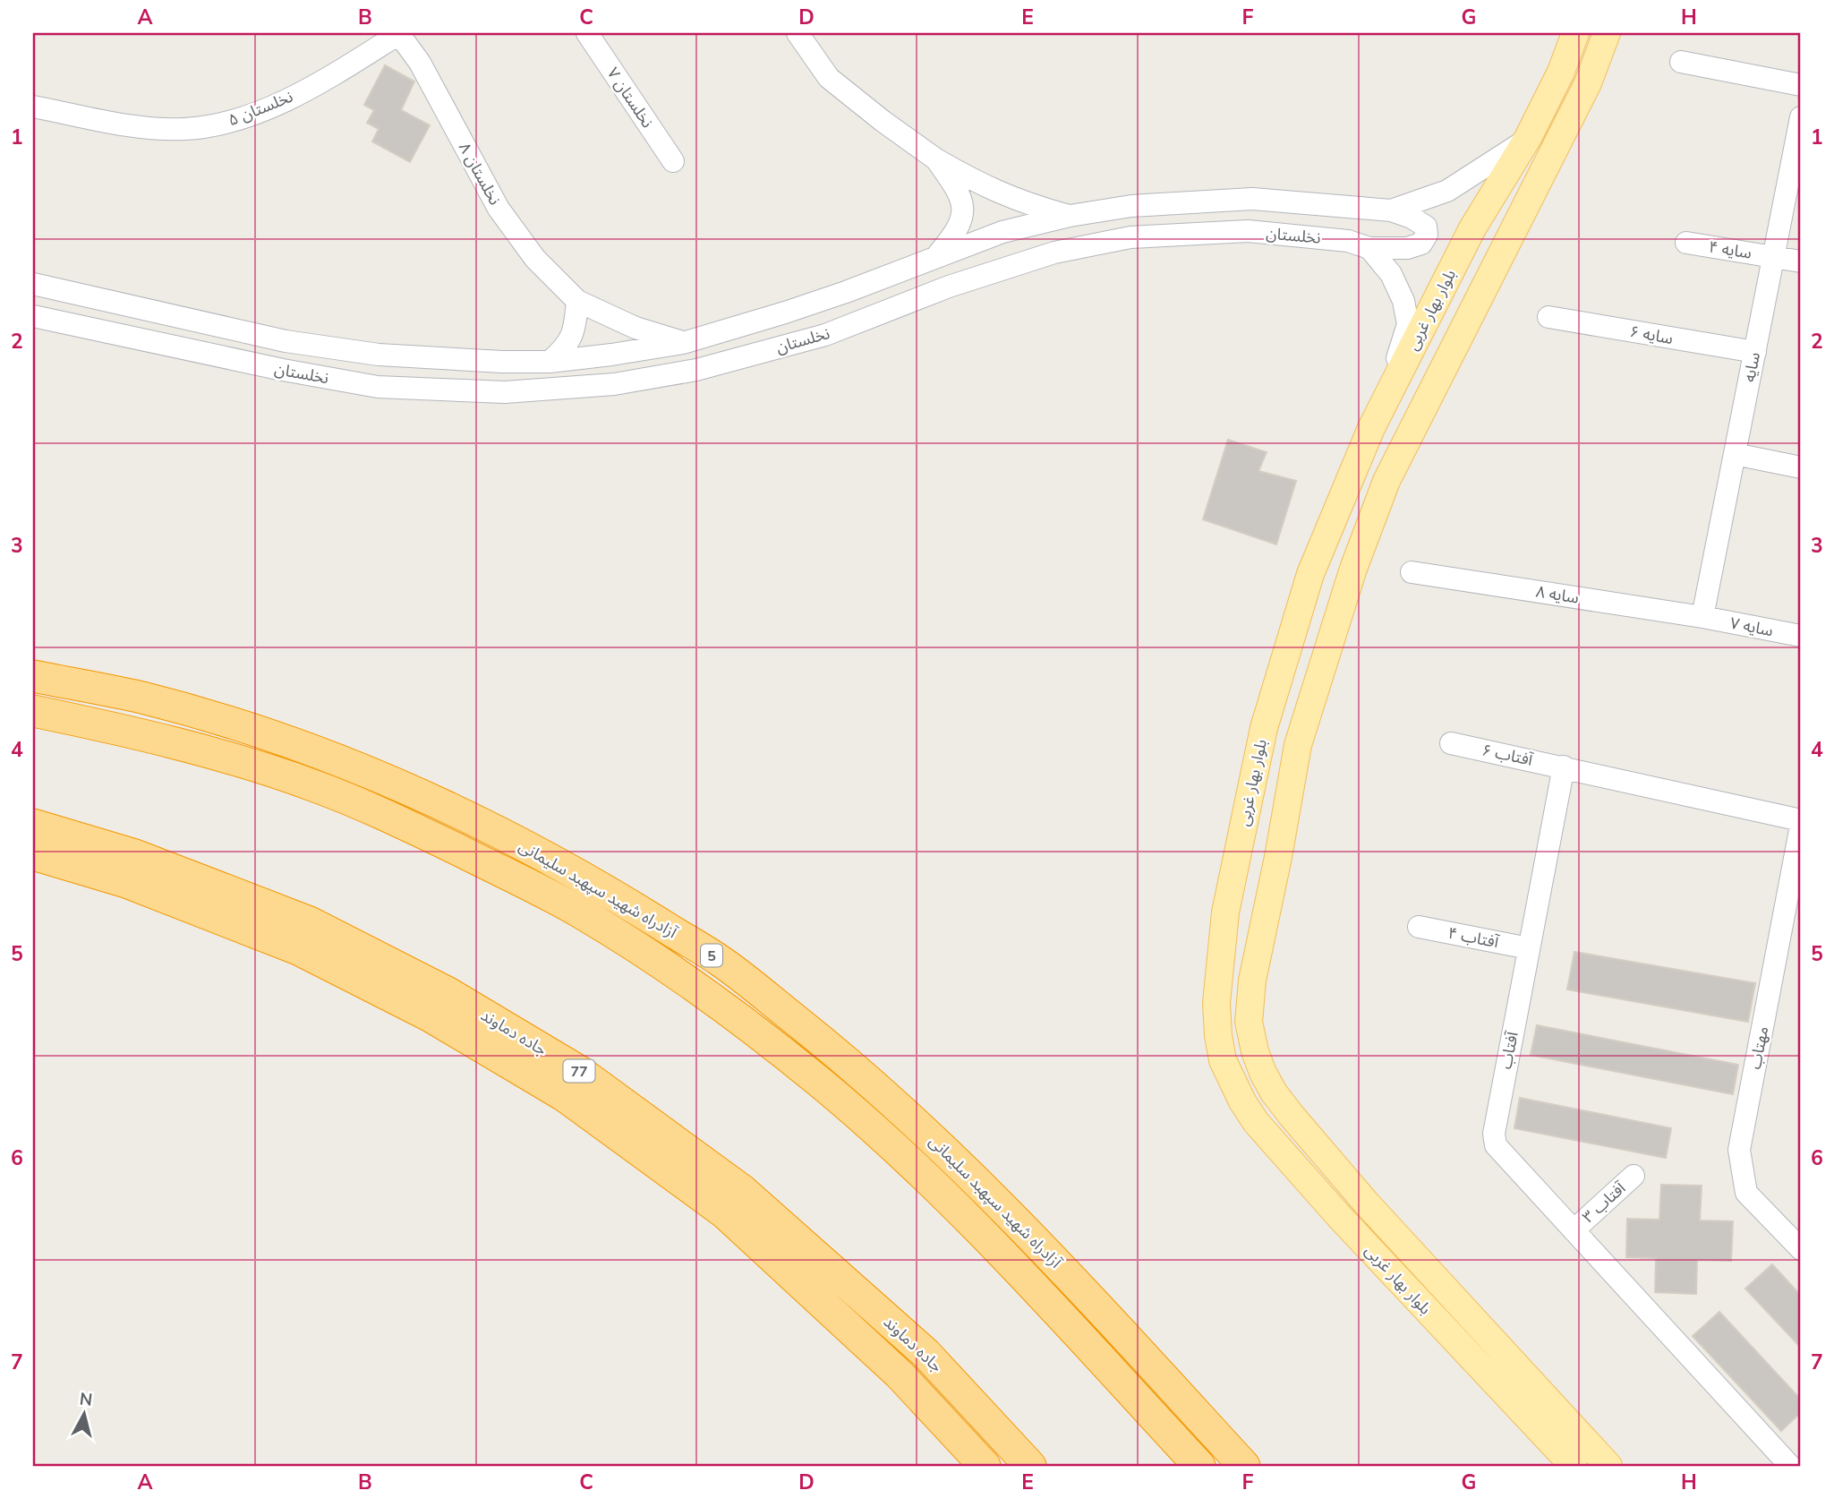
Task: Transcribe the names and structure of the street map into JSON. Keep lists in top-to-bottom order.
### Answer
{
  "streets": {
    "highway": [
      "آزادراه شهید سپهبد سلیمانی",
      "5",
      "جاده دماوند",
      "77"
    ],
    "main road": ["بلوار بهار غربی"],
    "street": [
      "نخلستان ۷",
      "نخلستان ۵",
      "نخلستان ۸",
      "نخلستان",
      "سایه ۴",
      "سایه ۶",
      "سایه",
      "سایه ۸",
      "سایه ۷",
      "آفتاب ۶",
      "آفتاب ۴",
      "مهتاب",
      "آفتاب",
      "آفتاب ۳"
    ]
  },
  "crossings": [
    ["نخلستان ۵", "نخلستان ۸"],
    ["نخلستان", "بلوار بهار غربی"],
    ["سایه ۴", "سایه"],
    ["سایه ۶", "سایه"],
    ["سایه", "سایه ۸"],
    ["سایه", "سایه ۷"],
    ["سایه ۸", "سایه ۷"],
    ["آفتاب ۶", "آفتاب"],
    ["آفتاب ۴", "آفتاب"],
    ["آفتاب", "آفتاب ۳"]
  ],
  "north": "top",
  "grid": {
    "columns": [
      "A",
      "B",
      "C",
      "D",
      "E",
      "F",
      "G",
      "H"
    ],
    "rows": [
      "1",
      "2",
      "3",
      "4",
      "5",
      "6",
      "7"
    ]
  }
}
